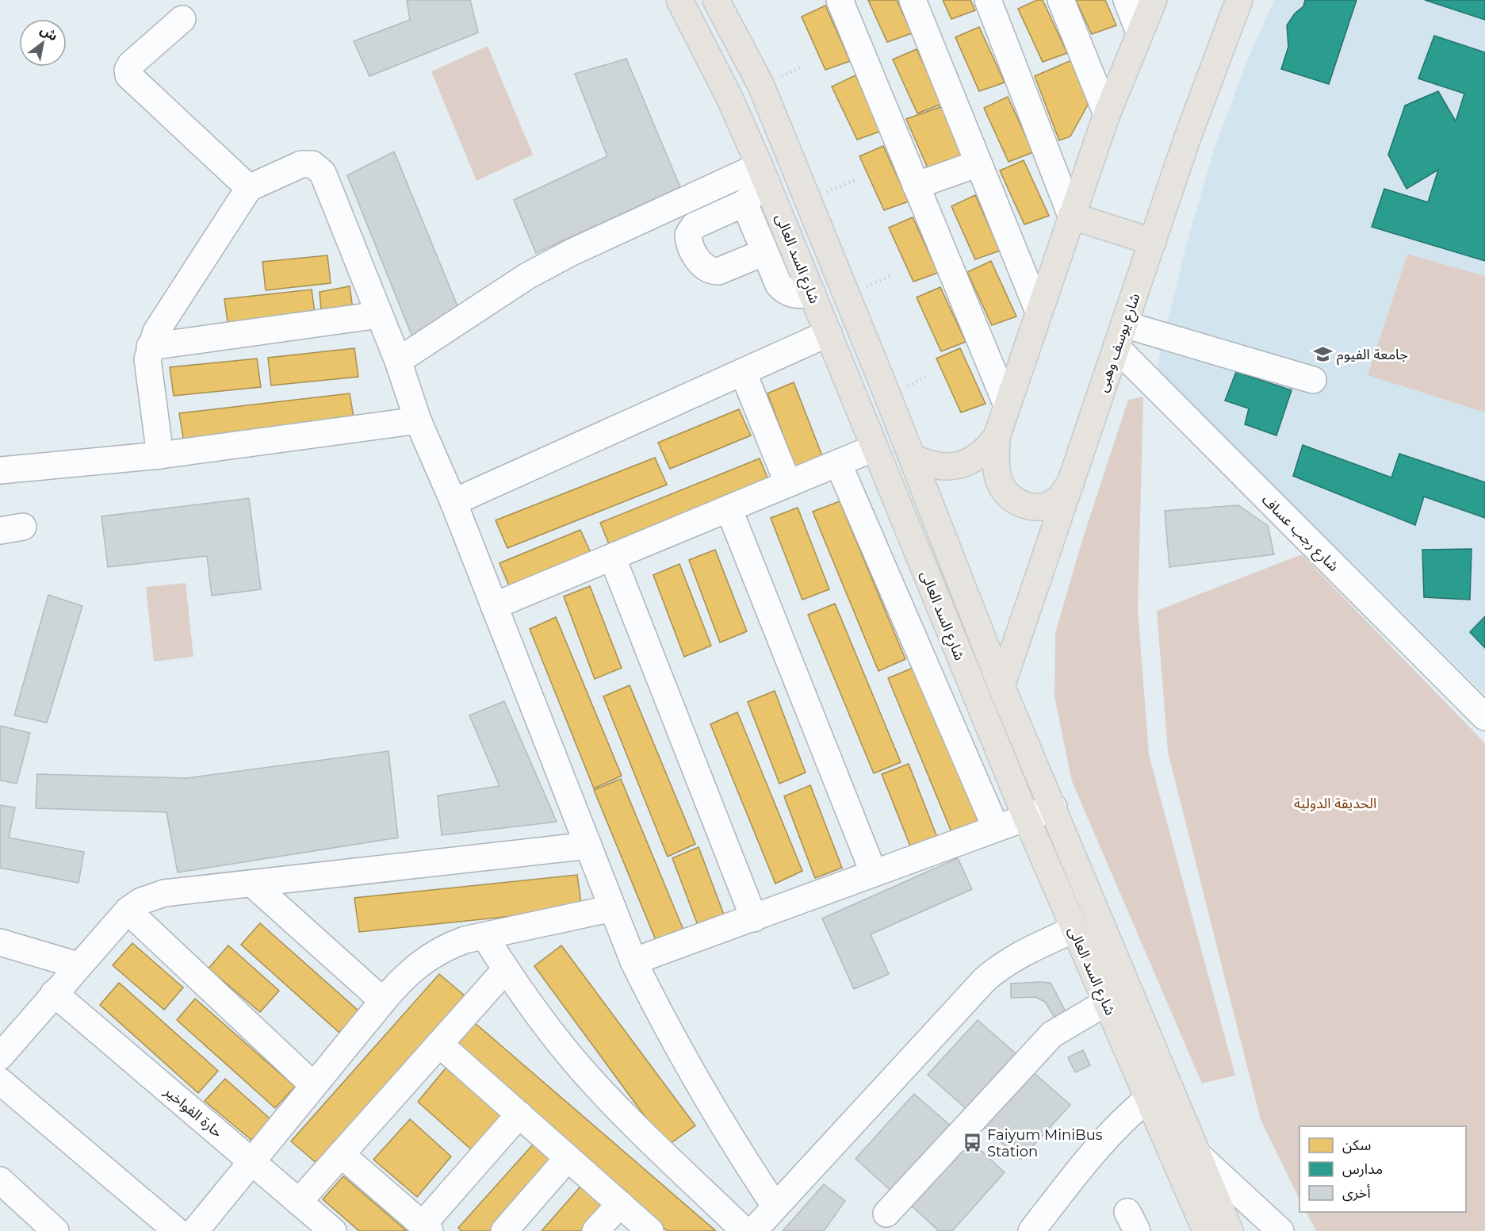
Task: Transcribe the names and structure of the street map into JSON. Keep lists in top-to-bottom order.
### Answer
{
  "streets": {
    "main road": ["شارع السد العالى", "شارع يوسف وهبى"],
    "street": ["شارع رجب عساف", "حارة الفواخير"]
  },
  "crossings": [
    ["شارع السد العالى", "شارع يوسف وهبى"],
    ["شارع يوسف وهبى", "شارع رجب عساف"]
  ],
  "parks": ["الحديقة الدولية"],
  "places": {
    "school or university": ["جامعة الفيوم"],
    "bus stop": ["Faiyum MiniBus Station"]
  },
  "legend": ["سكن", "مدارس", "أخرى"],
  "north": "top right"
}
